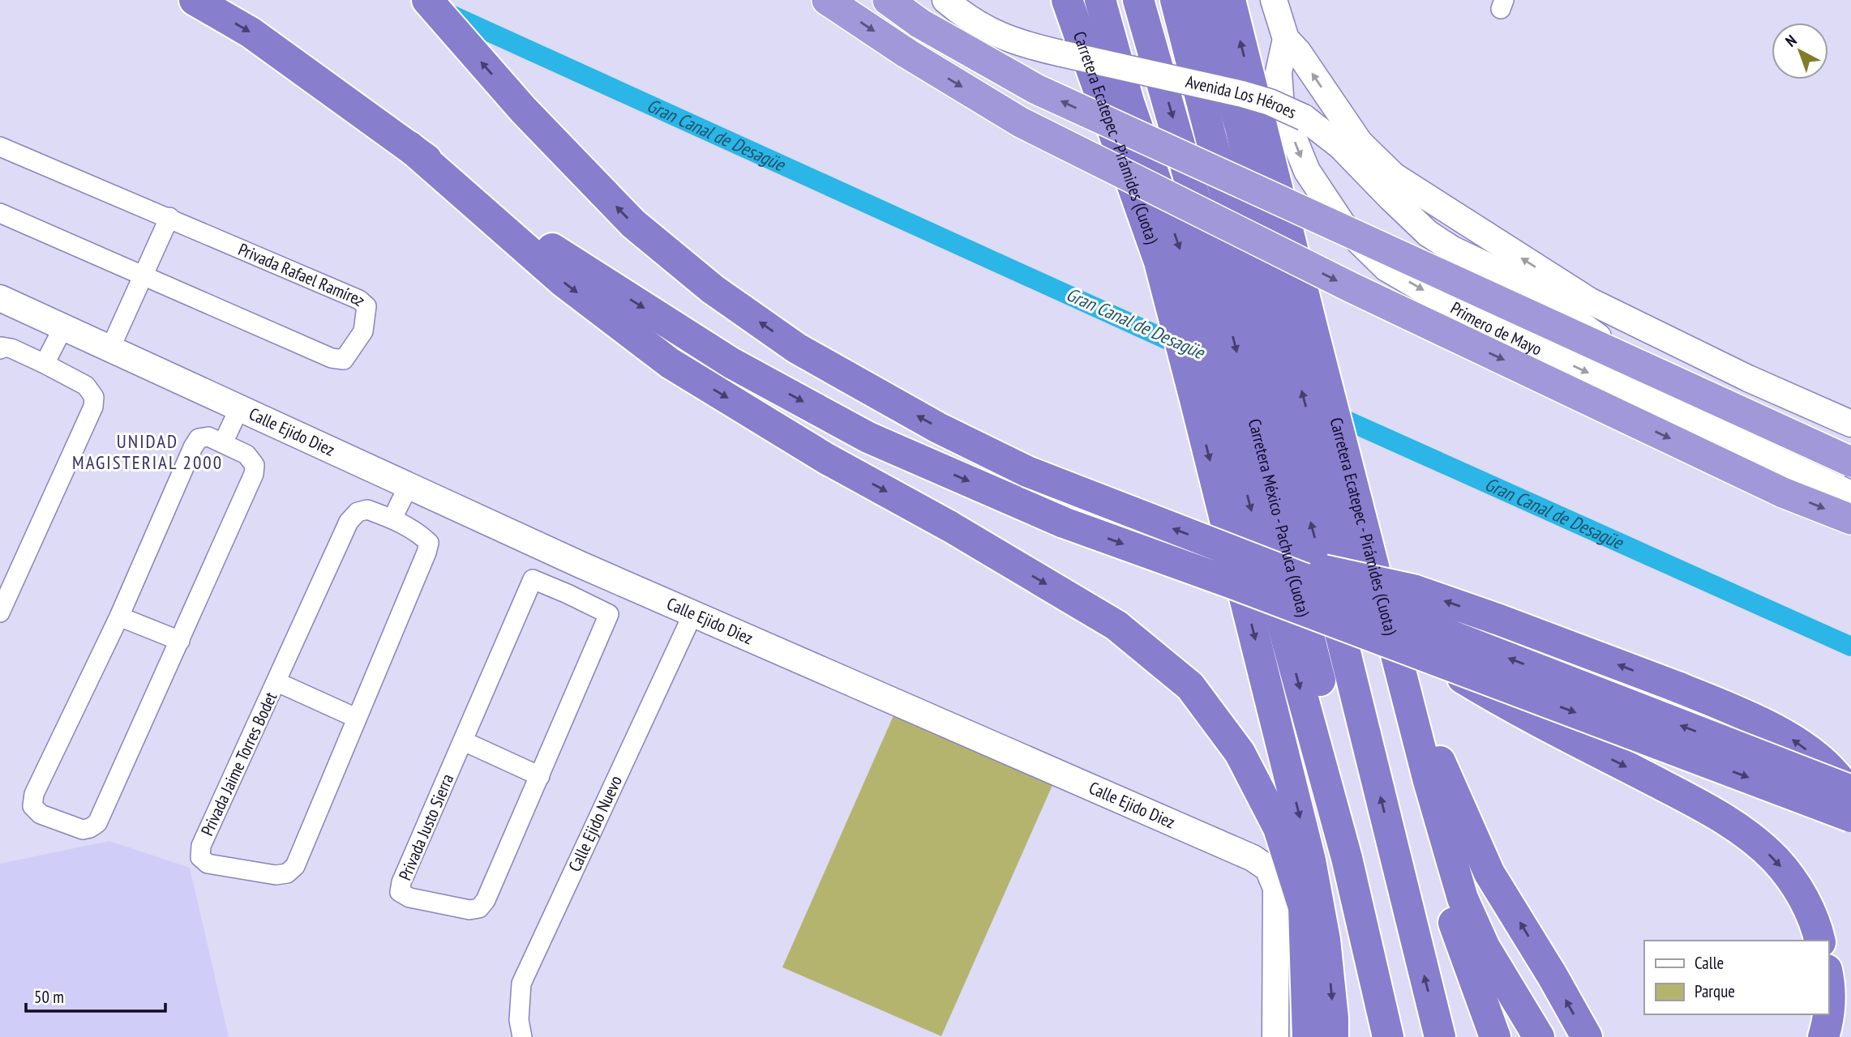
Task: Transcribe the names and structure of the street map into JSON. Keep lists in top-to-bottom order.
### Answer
{
  "streets": {
    "highway": ["Carretera Ecatepec - Pirámides (Cuota)", "Carretera México - Pachuca (Cuota)"],
    "main road": ["Avenida Los Héroes", "Primero de Mayo", "Calle Ejido Diez"],
    "street": [
      "Privada Rafael Ramírez",
      "Privada Jaime Torres Bodet",
      "Calle Ejido Nuevo",
      "Privada Justo Sierra"
    ]
  },
  "crossings": [
    ["Calle Ejido Diez", "Calle Ejido Nuevo"]
  ],
  "districts": ["UNIDAD MAGISTERIAL 2000"],
  "water": ["Gran Canal de Desagüe"],
  "legend": ["Calle", "Parque"],
  "scale_bar": "50 m",
  "north": "top left"
}
